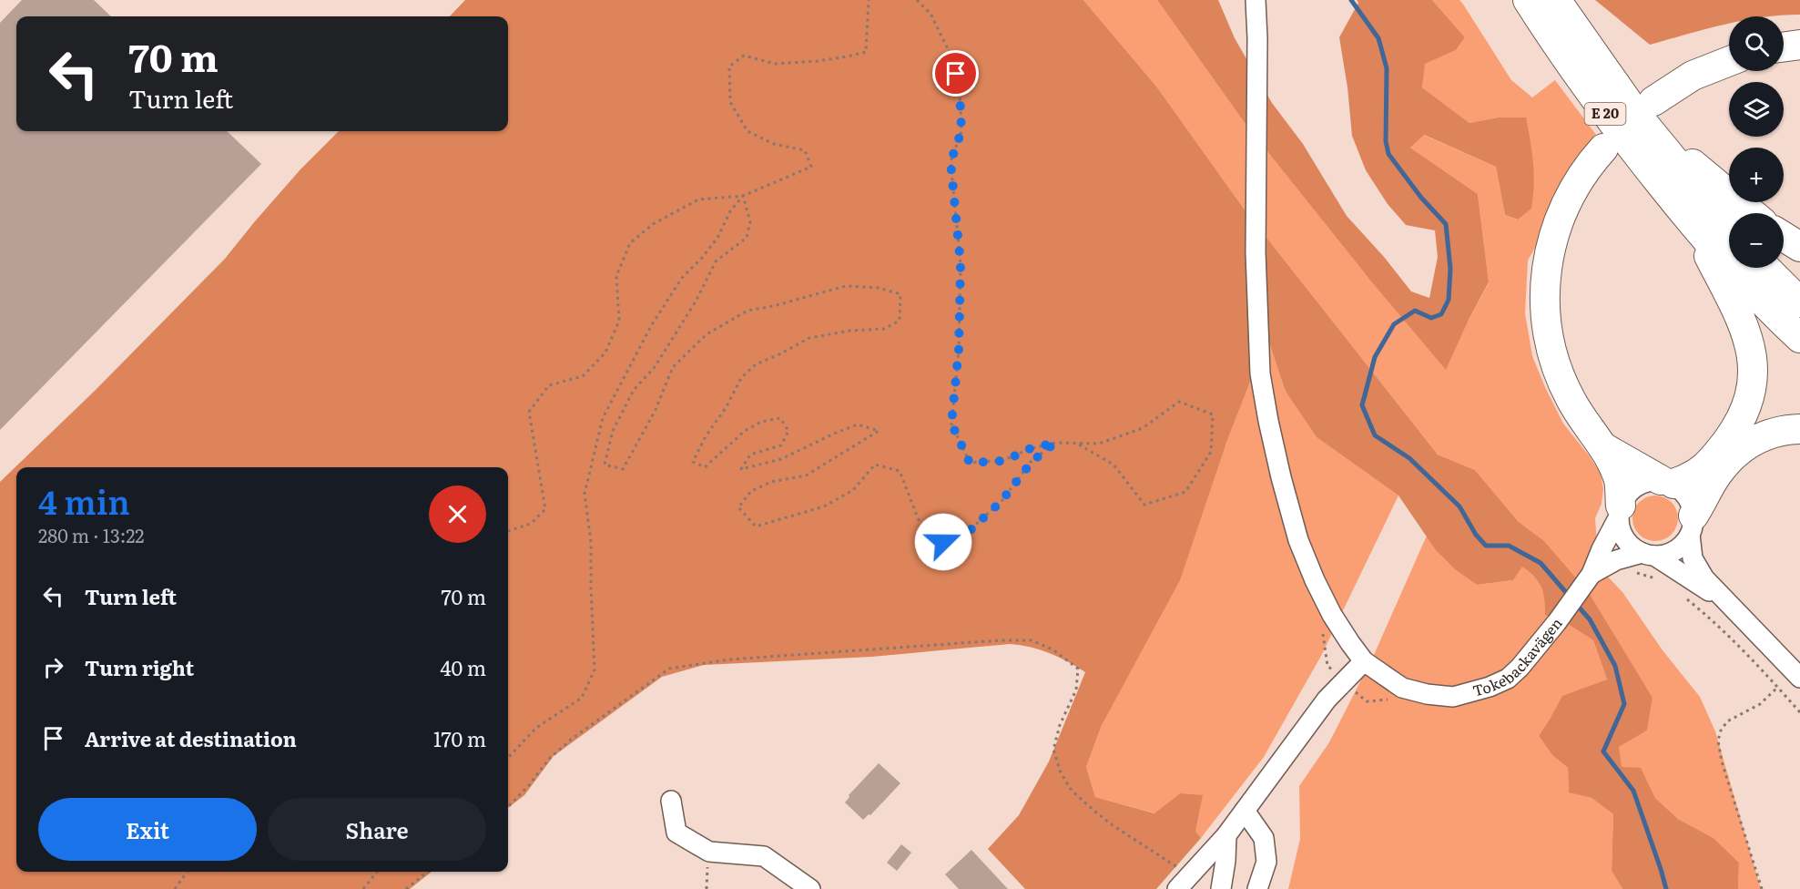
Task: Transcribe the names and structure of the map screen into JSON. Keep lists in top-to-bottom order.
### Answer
{
  "streets": {
    "highway": ["E 20"],
    "street": ["Tokebackavägen"]
  },
  "page": {
    "map_buttons": ["+", "−"],
    "turn": ["70 m", "Turn left"],
    "heading": ["4 min", "280 m · 13:22"],
    "list": [
      {
        "name": "Turn left",
        "value": "70 m"
      },
      {
        "name": "Turn right",
        "value": "40 m"
      },
      {
        "name": "Arrive at destination",
        "value": "170 m"
      }
    ],
    "buttons": ["Exit", "Share"]
  }
}
